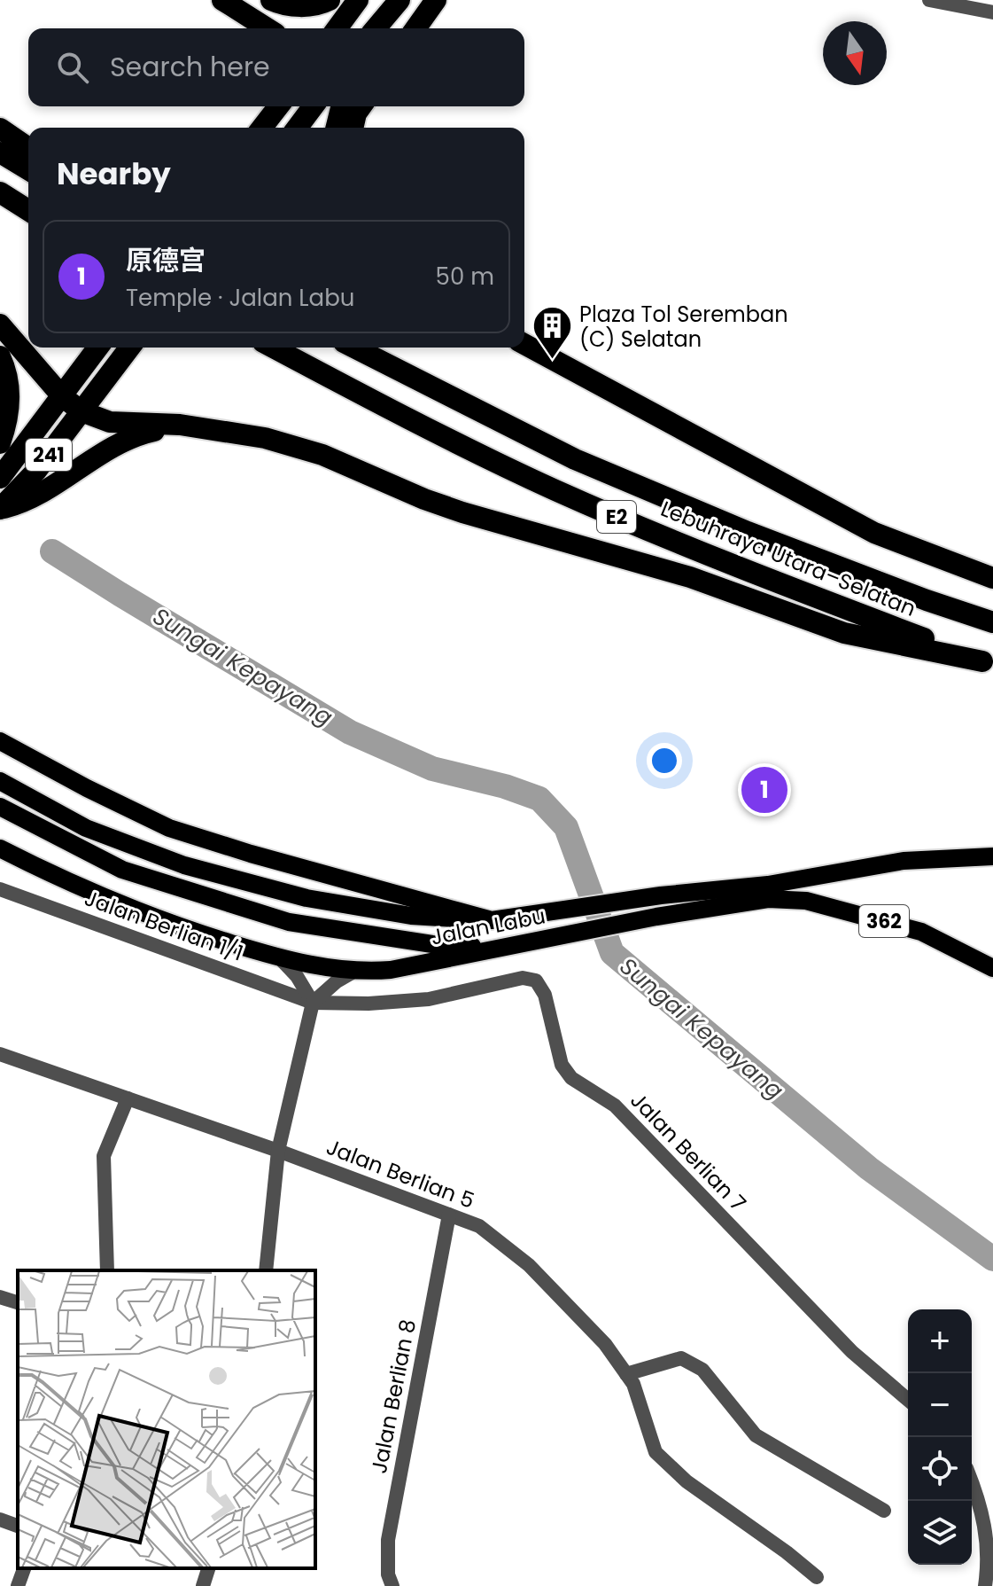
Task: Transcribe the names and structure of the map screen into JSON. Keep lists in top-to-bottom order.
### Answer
{
  "streets": {
    "highway": ["241", "E2", "Lebuhraya Utara–Selatan"],
    "main road": ["362", "Jalan Labu"],
    "street": [
      "Jalan Berlian 1/1",
      "Jalan Berlian 7",
      "Jalan Berlian 5",
      "Jalan Berlian 8"
    ]
  },
  "crossings": [
    ["Jalan Berlian 1/1", "Jalan Berlian 7"],
    ["Jalan Berlian 5", "Jalan Berlian 8"]
  ],
  "water": ["Sungai Kepayang"],
  "places": {
    "building": ["Plaza Tol Seremban (C) Selatan"]
  },
  "north": "bottom",
  "page": {
    "search": "Search here",
    "heading": "Nearby",
    "list": [
      {
        "mark": "1",
        "name": "原德宫",
        "note": "Temple · Jalan Labu",
        "value": "50 m"
      }
    ],
    "pins": "1",
    "map_buttons": ["+", "−"]
  }
}
